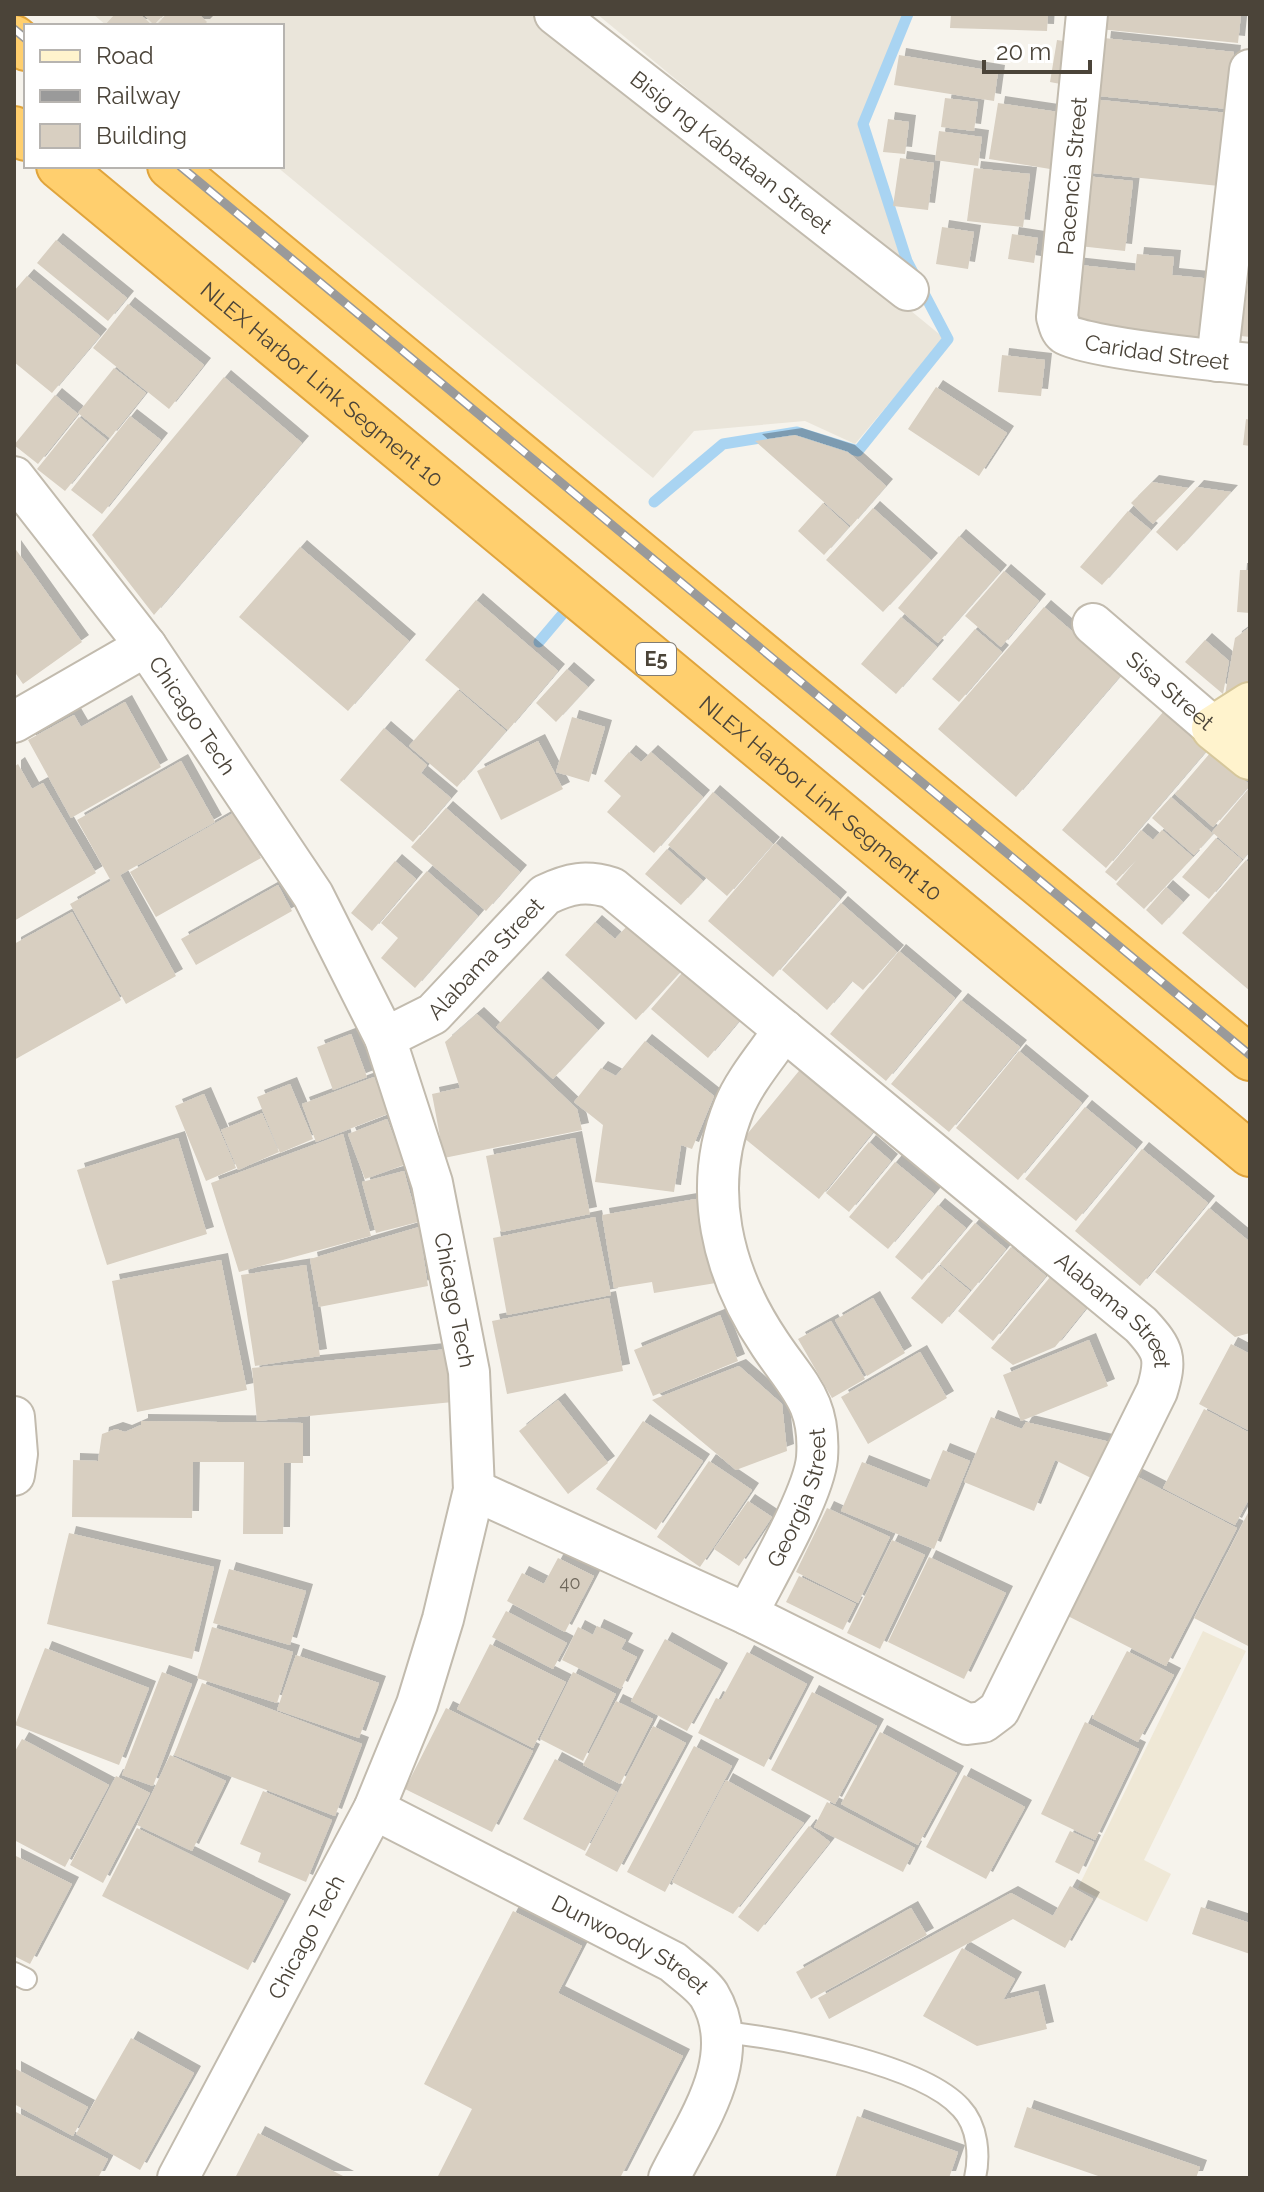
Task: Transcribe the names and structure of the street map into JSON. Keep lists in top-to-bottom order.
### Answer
{
  "streets": {
    "highway": ["NLEX Harbor Link Segment 10", "E5"],
    "street": [
      "Bisig ng Kabataan Street",
      "Pacencia Street",
      "Caridad Street",
      "Sisa Street",
      "Chicago Tech",
      "Alabama Street",
      "Georgia Street",
      "Dunwoody Street"
    ]
  },
  "crossings": [
    ["Pacencia Street", "Caridad Street"],
    ["Chicago Tech", "Alabama Street"],
    ["Chicago Tech", "Dunwoody Street"],
    ["Alabama Street", "Georgia Street"]
  ],
  "house_numbers": ["40"],
  "legend": ["Road", "Railway", "Building"],
  "scale_bar": "20 m"
}
